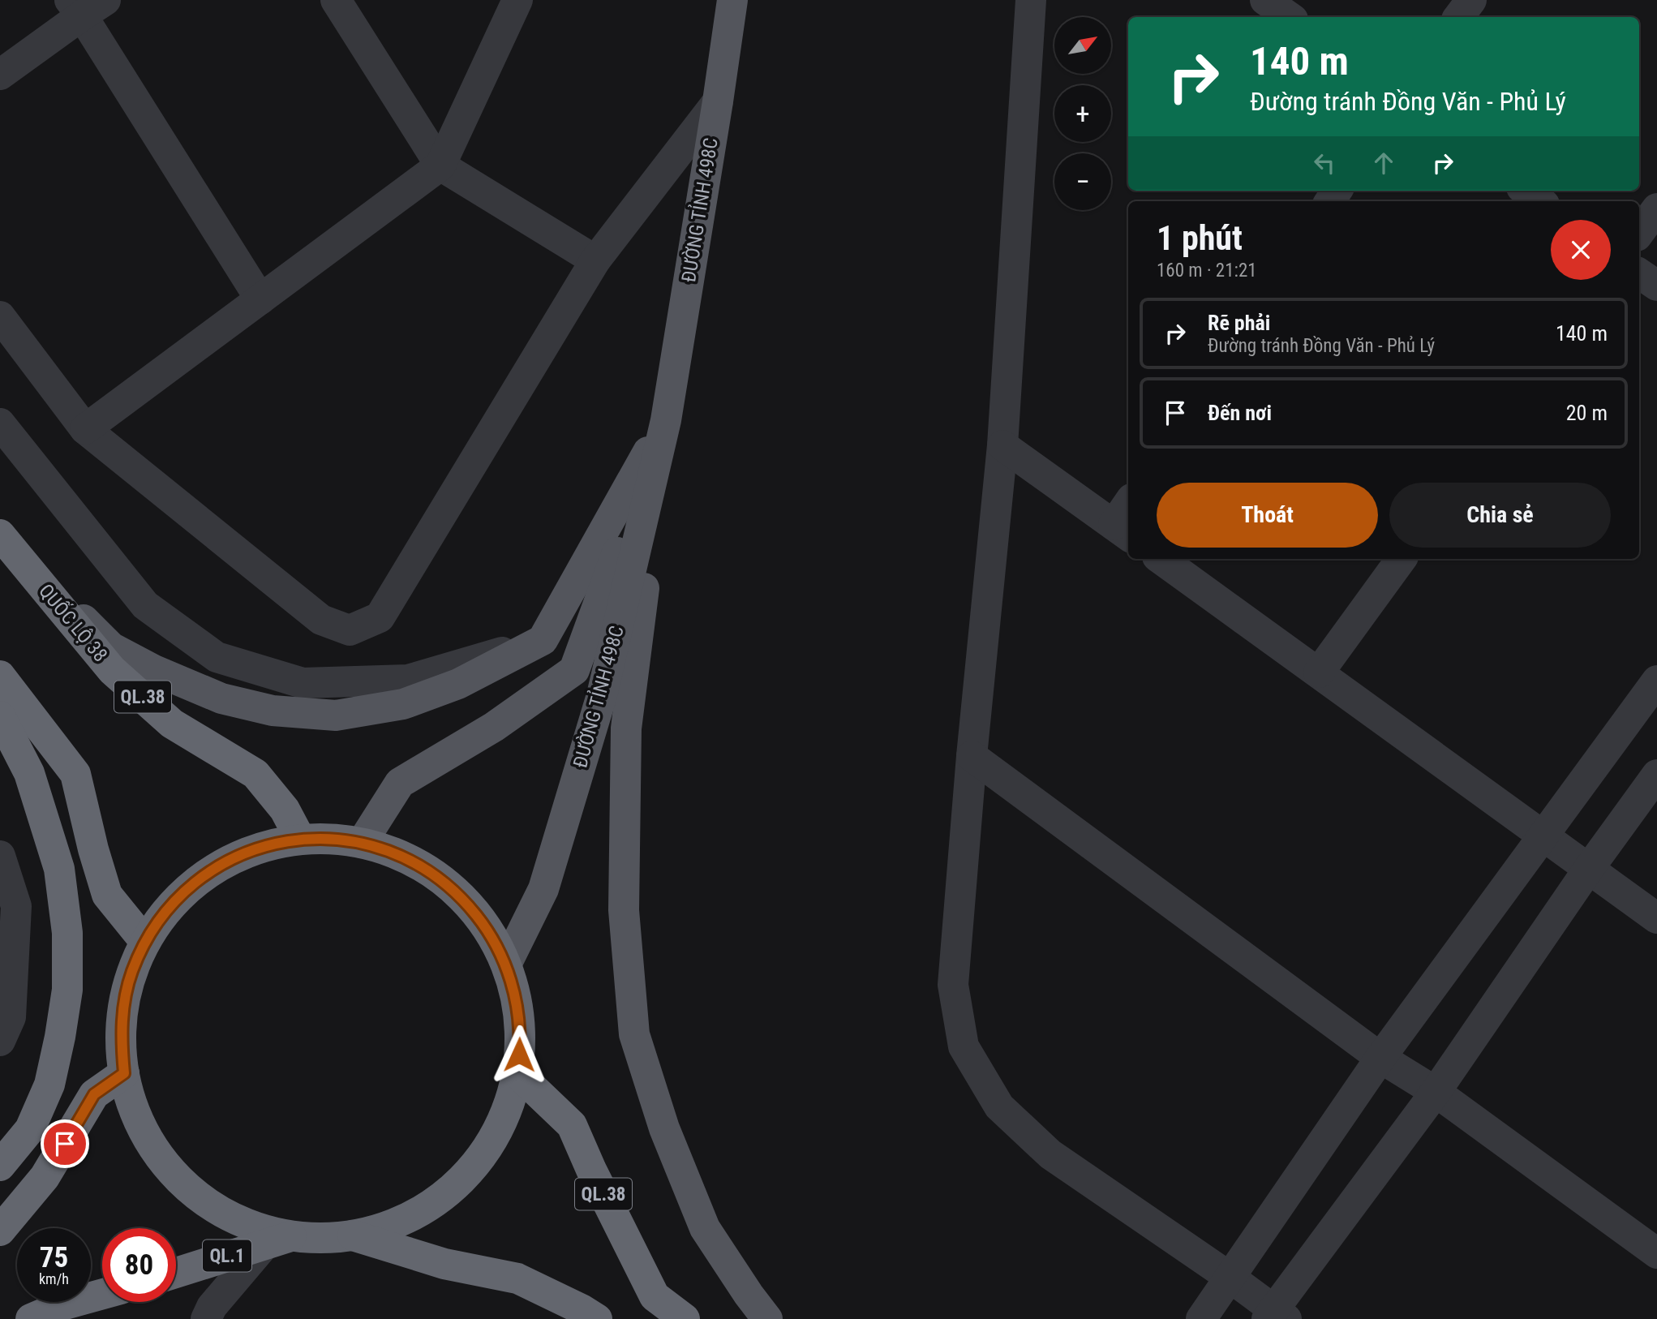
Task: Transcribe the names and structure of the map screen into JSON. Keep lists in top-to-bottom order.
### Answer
{
  "streets": {
    "highway": ["QUỐC LỘ 38", "QL.38", "QL.1"],
    "main road": ["ĐƯỜNG TỈNH 498C"]
  },
  "north": "top right",
  "page": {
    "map_buttons": ["+", "−"],
    "turn": ["140 m", "Đường tránh Đồng Văn - Phủ Lý"],
    "heading": ["1 phút", "160 m · 21:21"],
    "list": [
      {
        "name": "Rẽ phải",
        "note": "Đường tránh Đồng Văn - Phủ Lý",
        "value": "140 m"
      },
      {
        "name": "Đến nơi",
        "value": "20 m"
      }
    ],
    "buttons": ["Thoát", "Chia sẻ"],
    "speed": "75 km/h",
    "limit": "80"
  }
}
